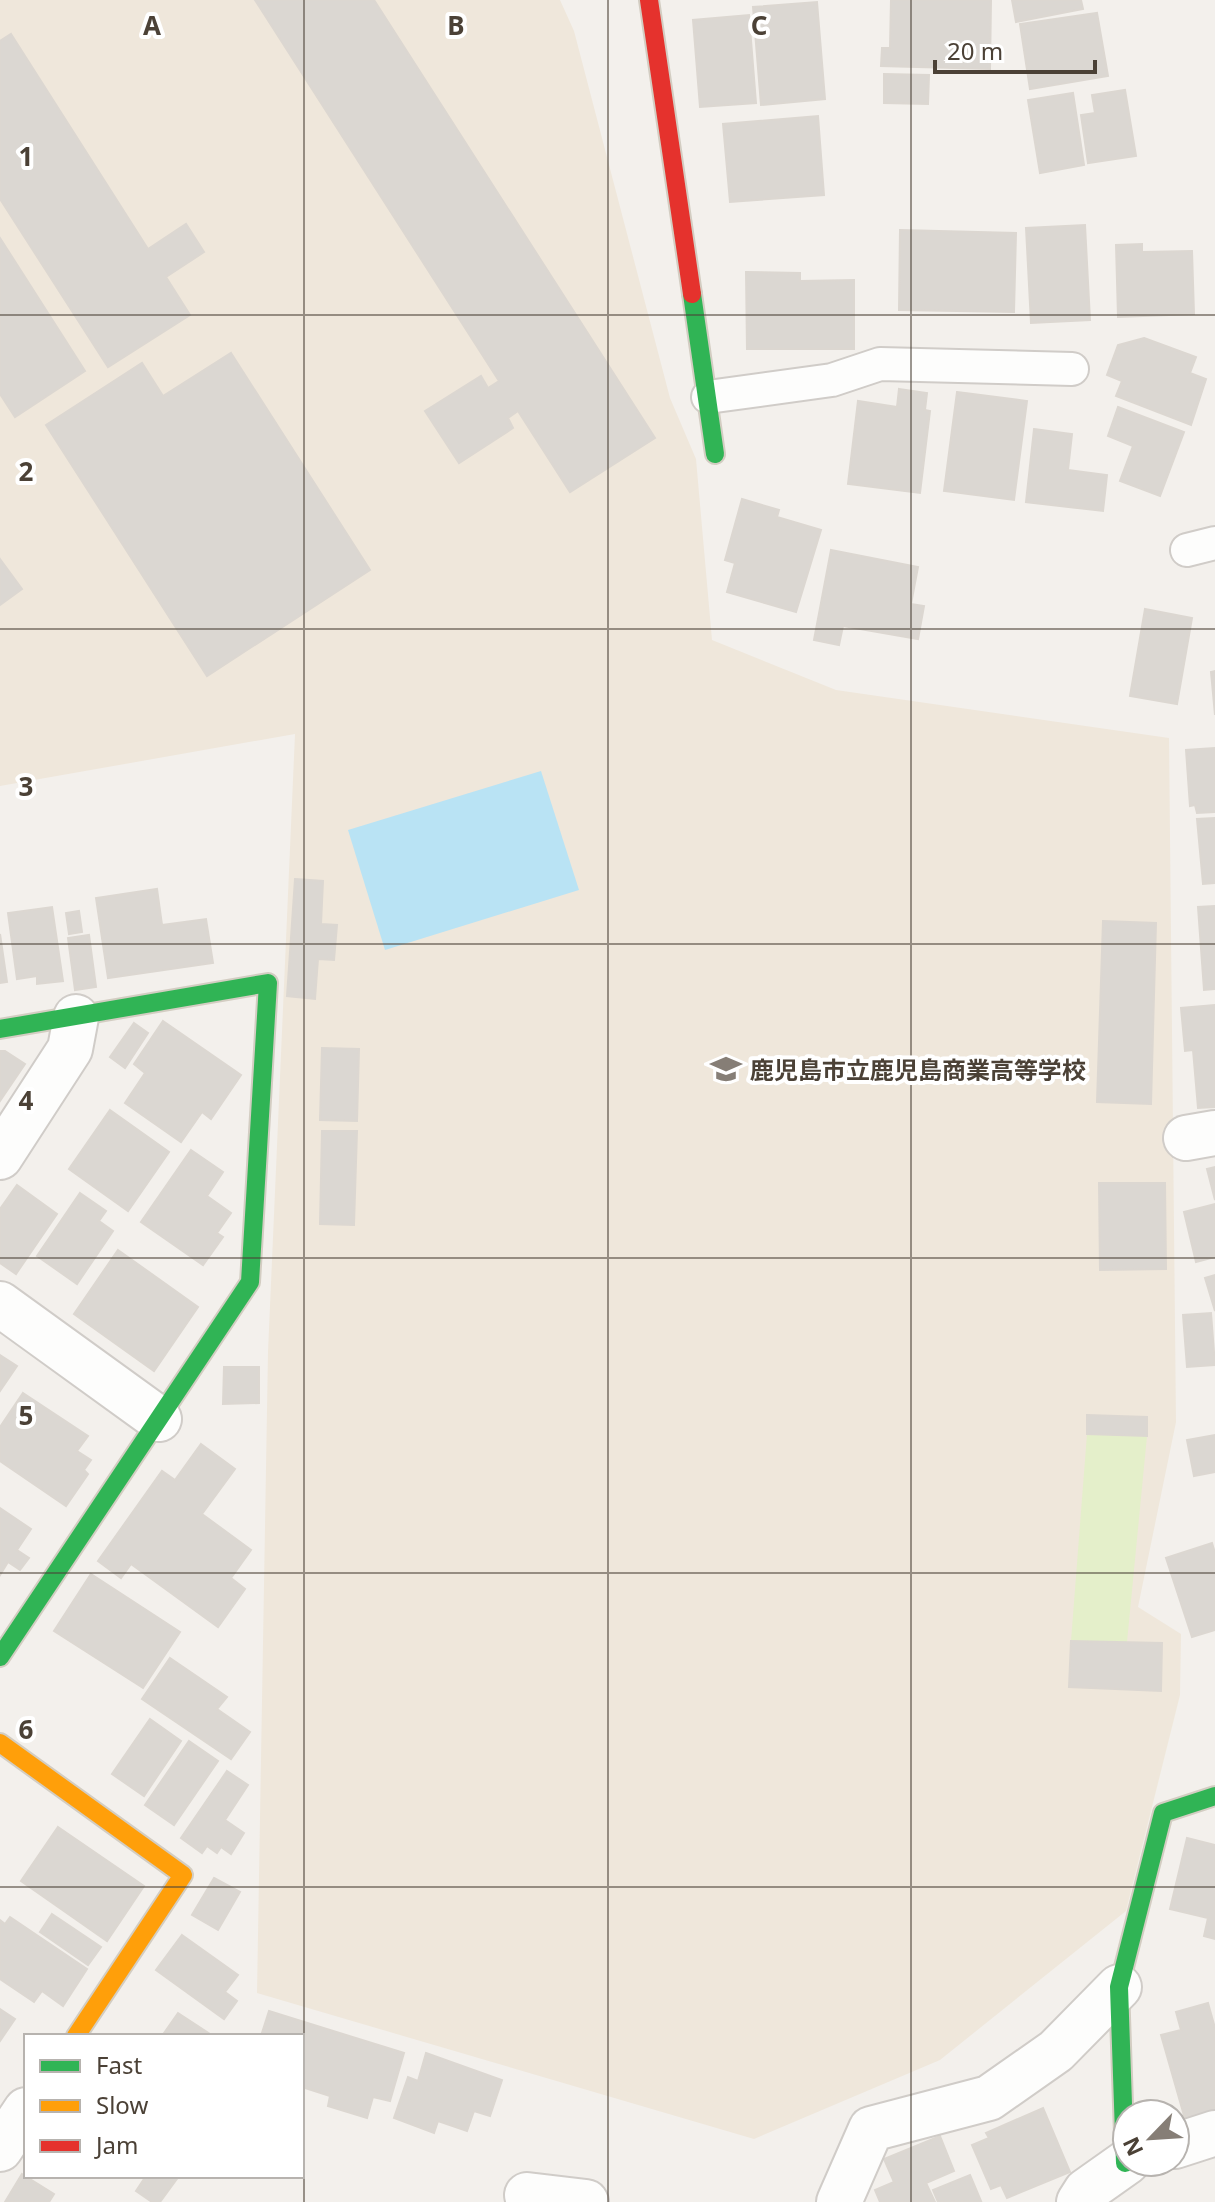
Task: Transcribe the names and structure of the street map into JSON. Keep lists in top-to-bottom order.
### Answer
{
  "places": {
    "school or university": ["鹿児島市立鹿児島商業高等学校"]
  },
  "legend": ["Fast", "Slow", "Jam"],
  "scale_bar": "20 m",
  "north": "bottom left",
  "grid": {
    "columns": ["A", "B", "C"],
    "rows": [
      "1",
      "2",
      "3",
      "4",
      "5",
      "6"
    ]
  }
}
